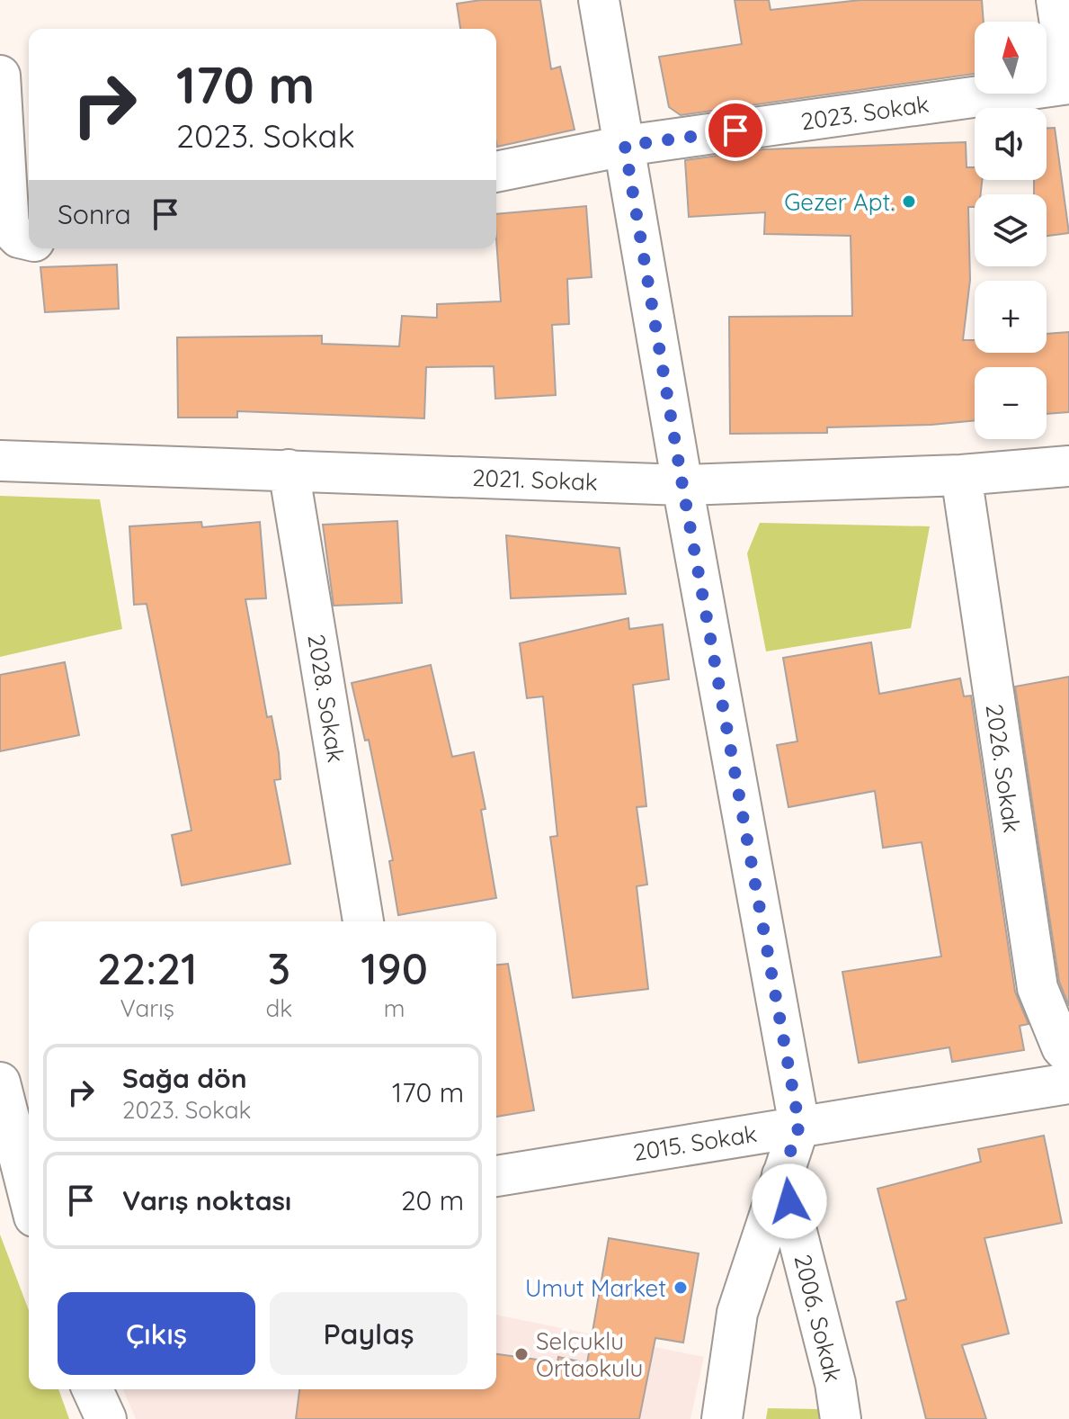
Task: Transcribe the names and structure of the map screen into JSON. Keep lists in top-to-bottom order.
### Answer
{
  "streets": {
    "street": [
      "2023. Sokak",
      "2021. Sokak",
      "2028. Sokak",
      "2026. Sokak",
      "2015. Sokak",
      "2006. Sokak"
    ]
  },
  "crossings": [
    ["2021. Sokak", "2028. Sokak"],
    ["2021. Sokak", "2026. Sokak"]
  ],
  "places": ["Gezer Apt.", "Umut Market", "Selçuklu Ortaokulu"],
  "north": "top",
  "page": {
    "map_buttons": ["+", "−"],
    "turn": ["170 m", "2023. Sokak"],
    "then": "Sonra",
    "eta": [
      "22:21",
      "Varış",
      "3",
      "dk",
      "190",
      "m"
    ],
    "list": [
      {
        "name": "Sağa dön",
        "note": "2023. Sokak",
        "value": "170 m"
      },
      {
        "name": "Varış noktası",
        "value": "20 m"
      }
    ],
    "buttons": ["Çıkış", "Paylaş"]
  }
}
